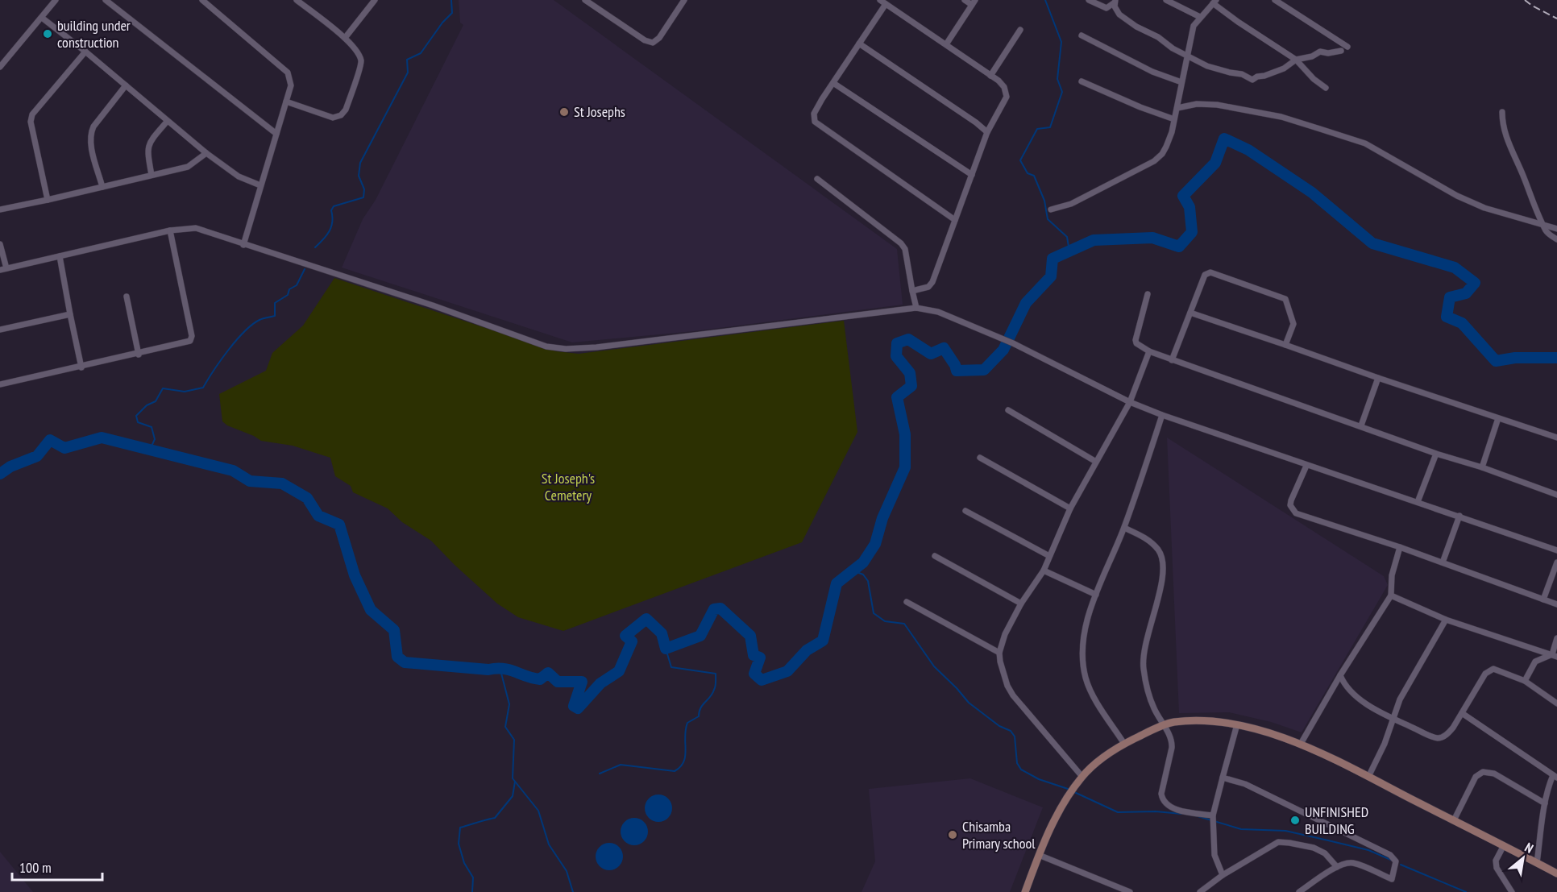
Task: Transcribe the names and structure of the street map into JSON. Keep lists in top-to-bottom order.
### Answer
{
  "parks": ["St Joseph's Cemetery"],
  "places": [
    "building under construction",
    "St Josephs",
    "UNFINISHED BUILDING",
    "Chisamba Primary school"
  ],
  "scale_bar": "100 m",
  "north": "top right"
}
